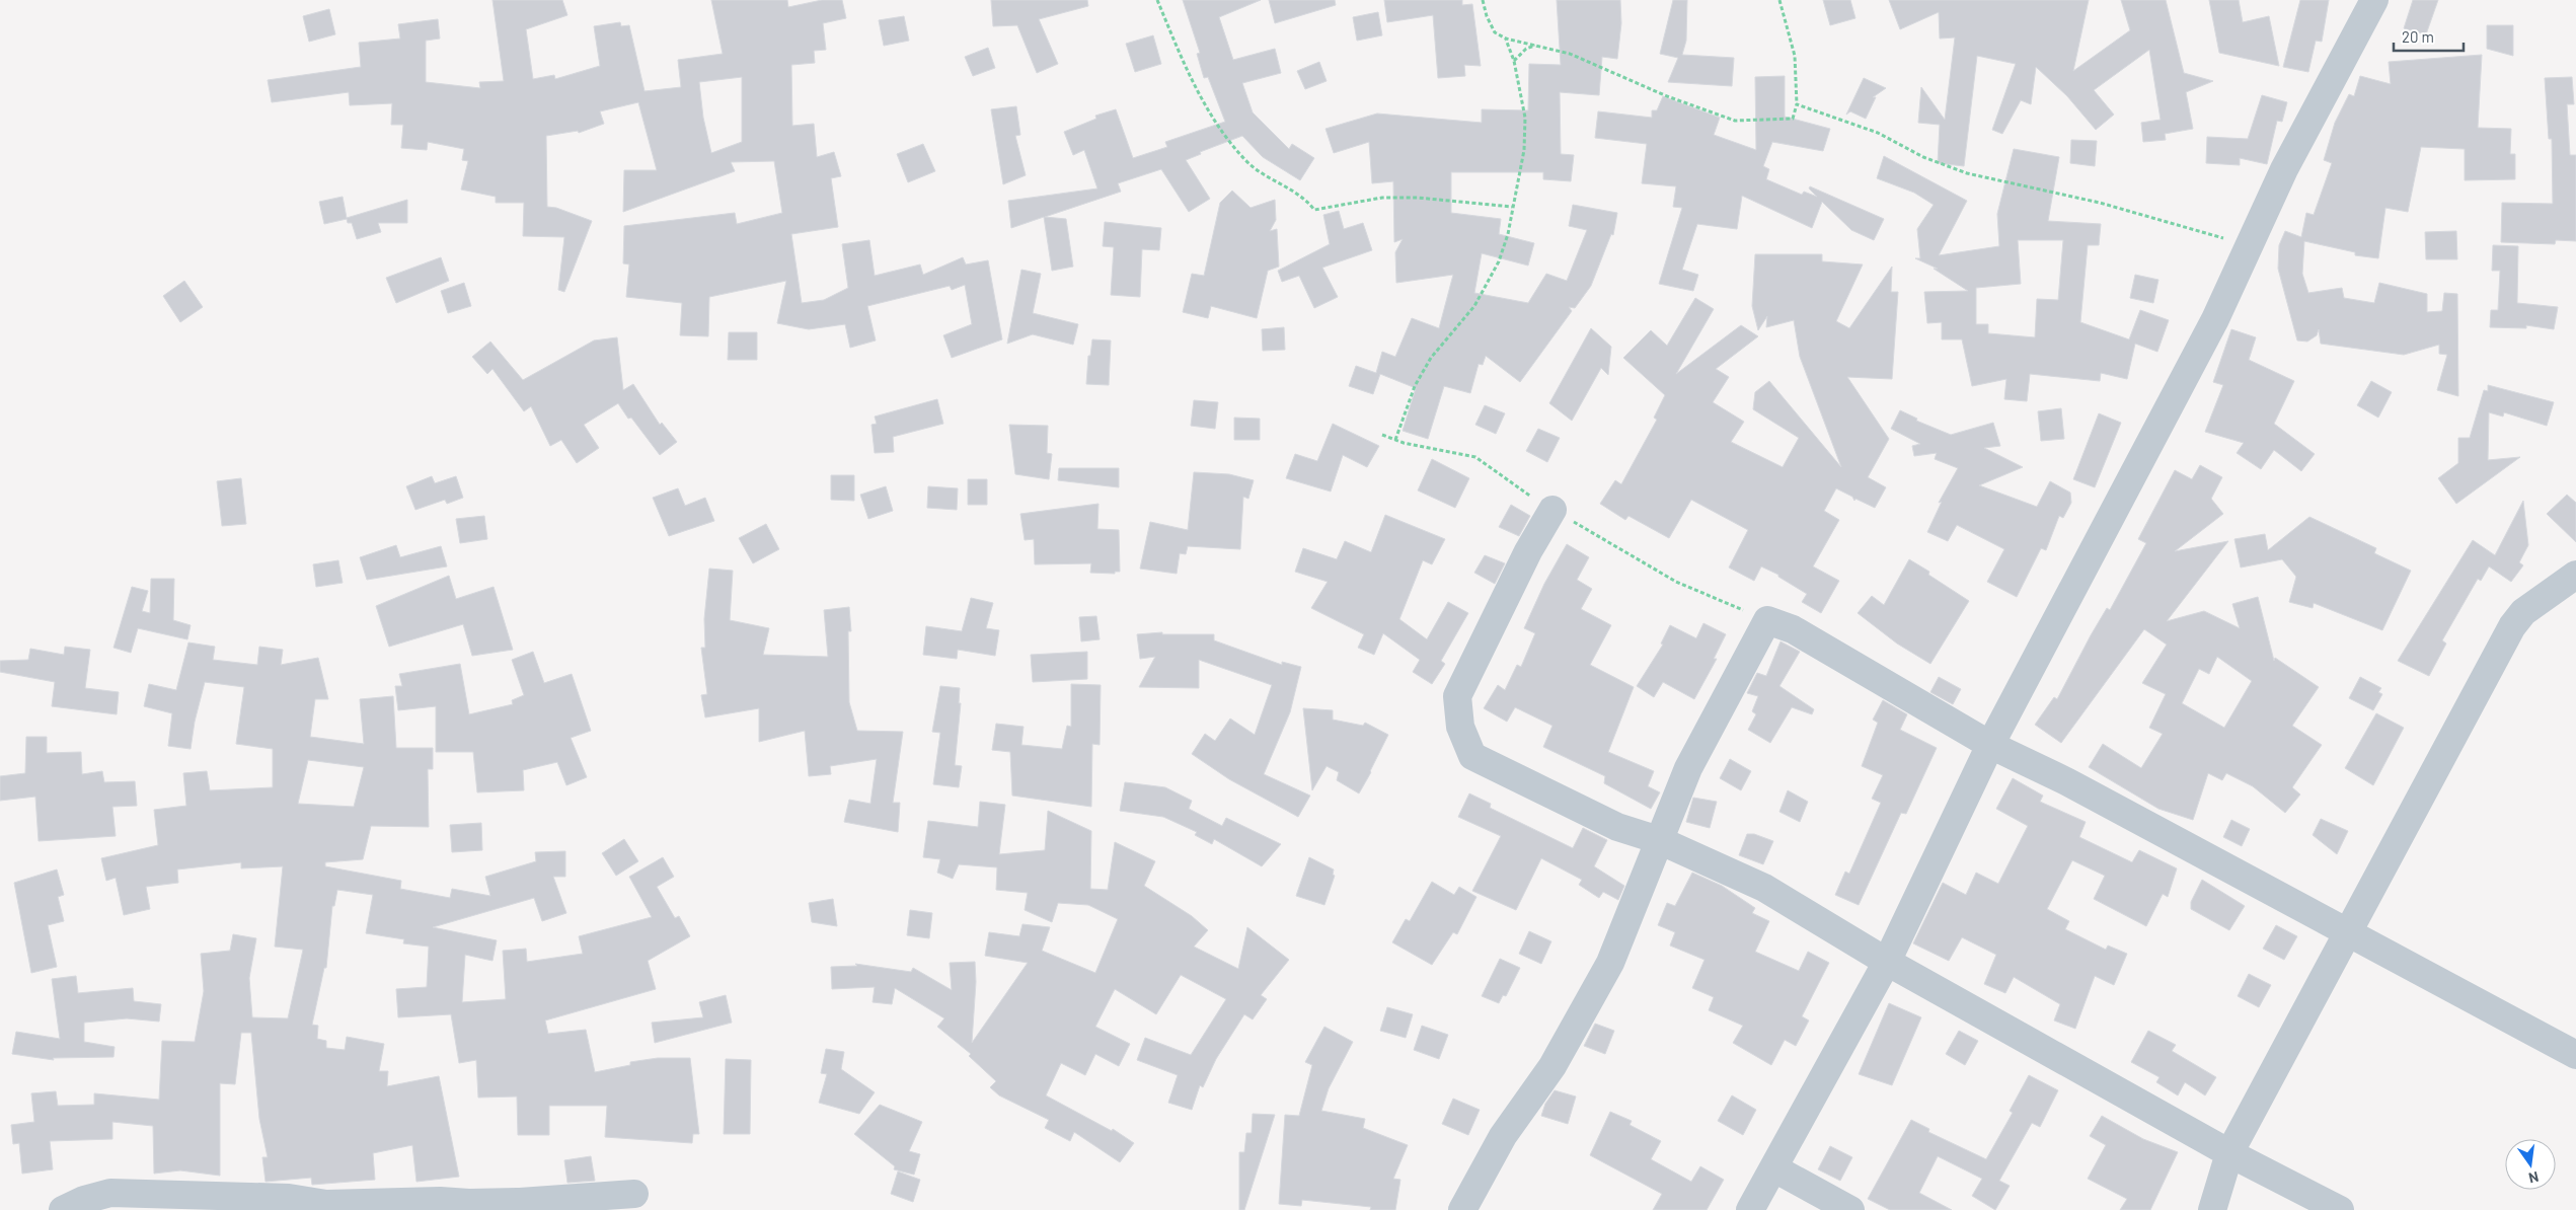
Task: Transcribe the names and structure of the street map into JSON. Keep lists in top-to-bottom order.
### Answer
{
  "scale_bar": "20 m",
  "north": "bottom"
}
